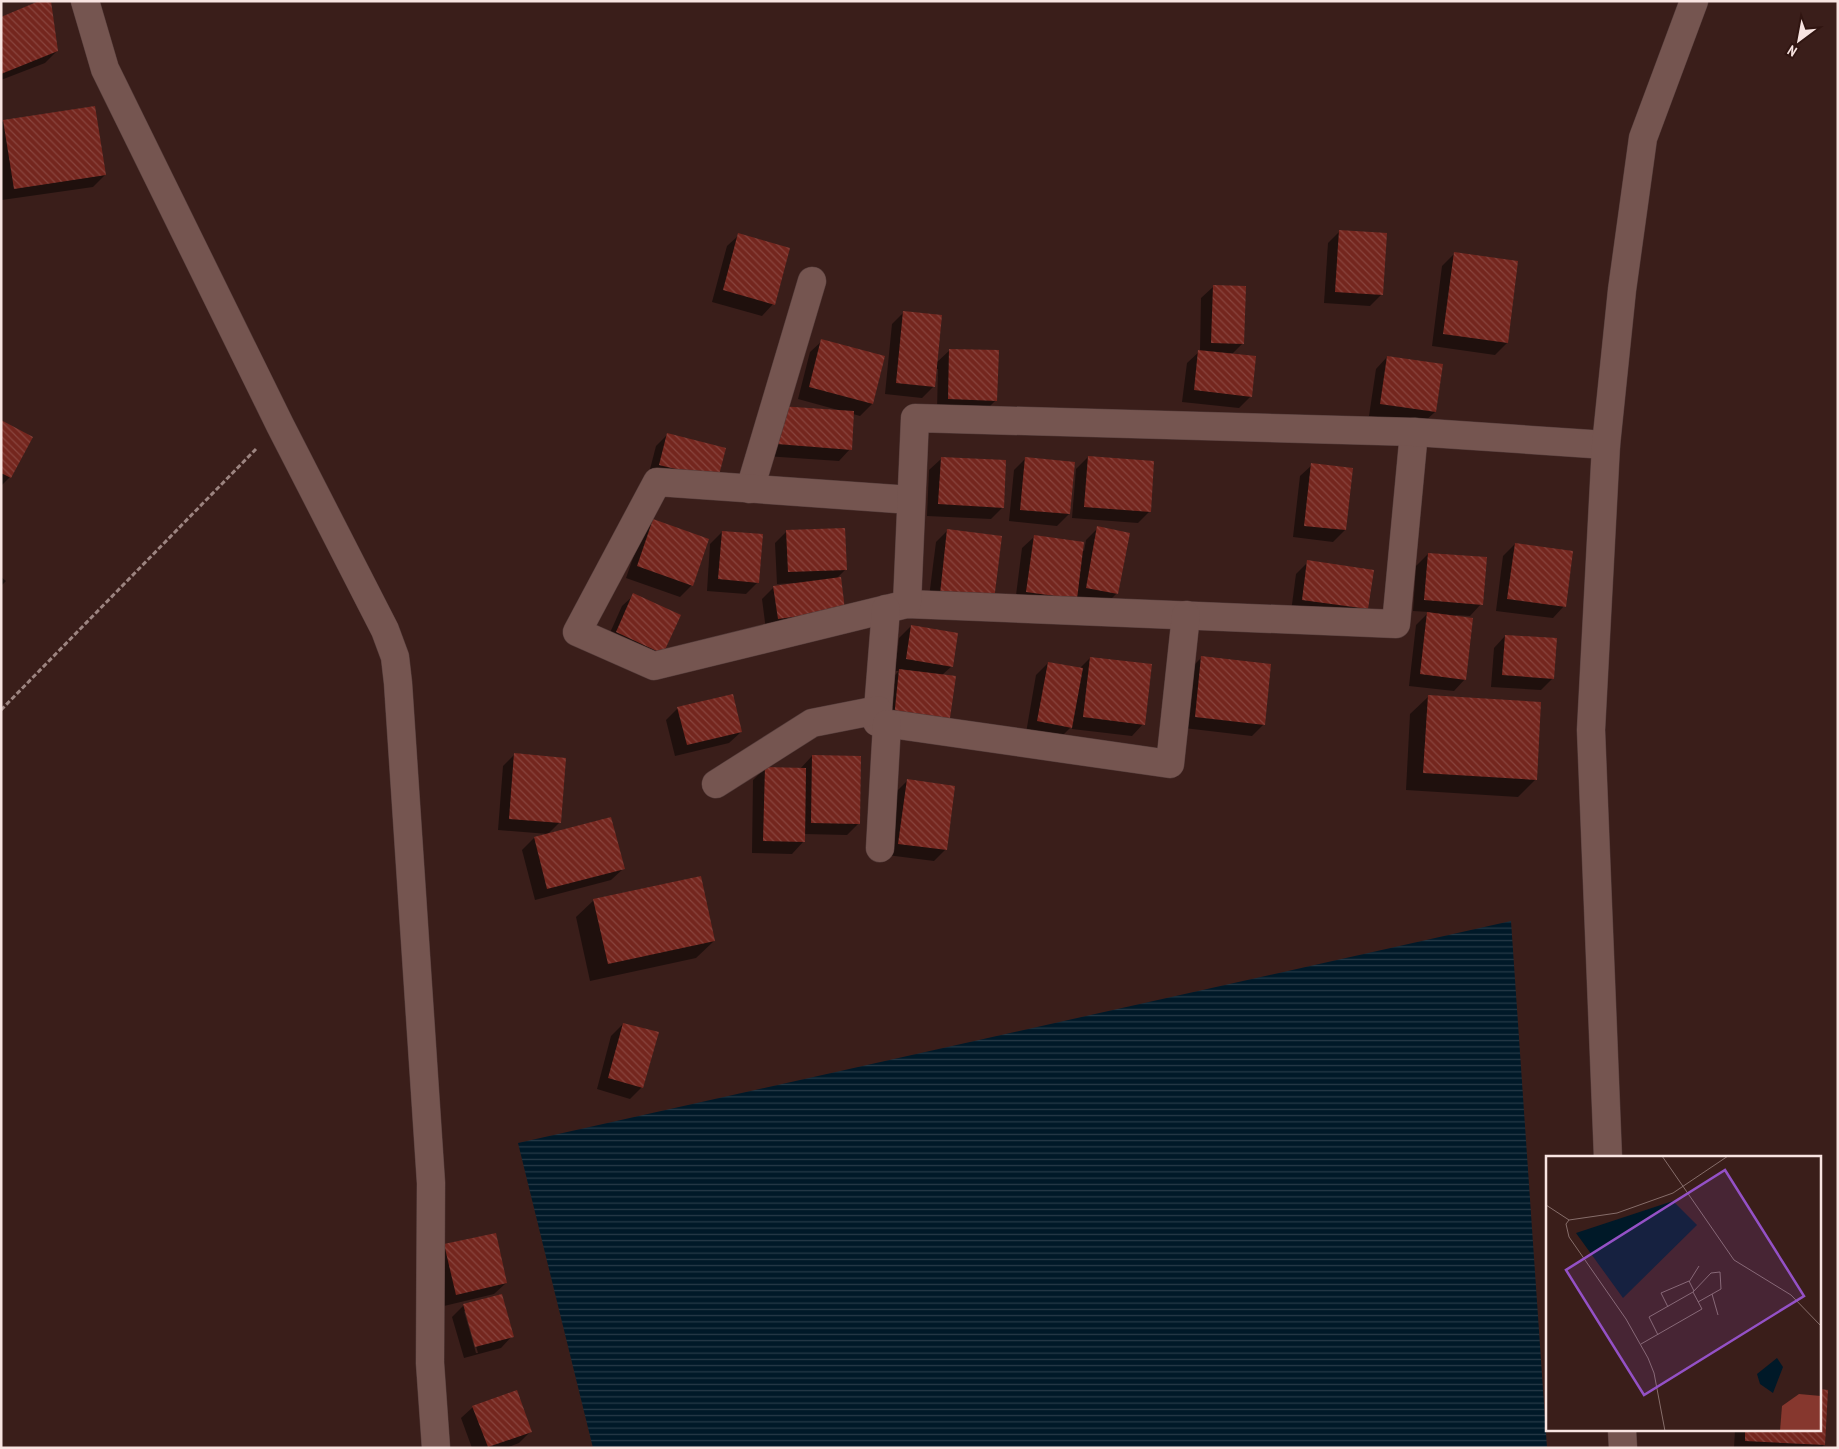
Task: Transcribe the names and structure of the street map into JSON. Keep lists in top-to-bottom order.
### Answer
{
  "north": "bottom left"
}
